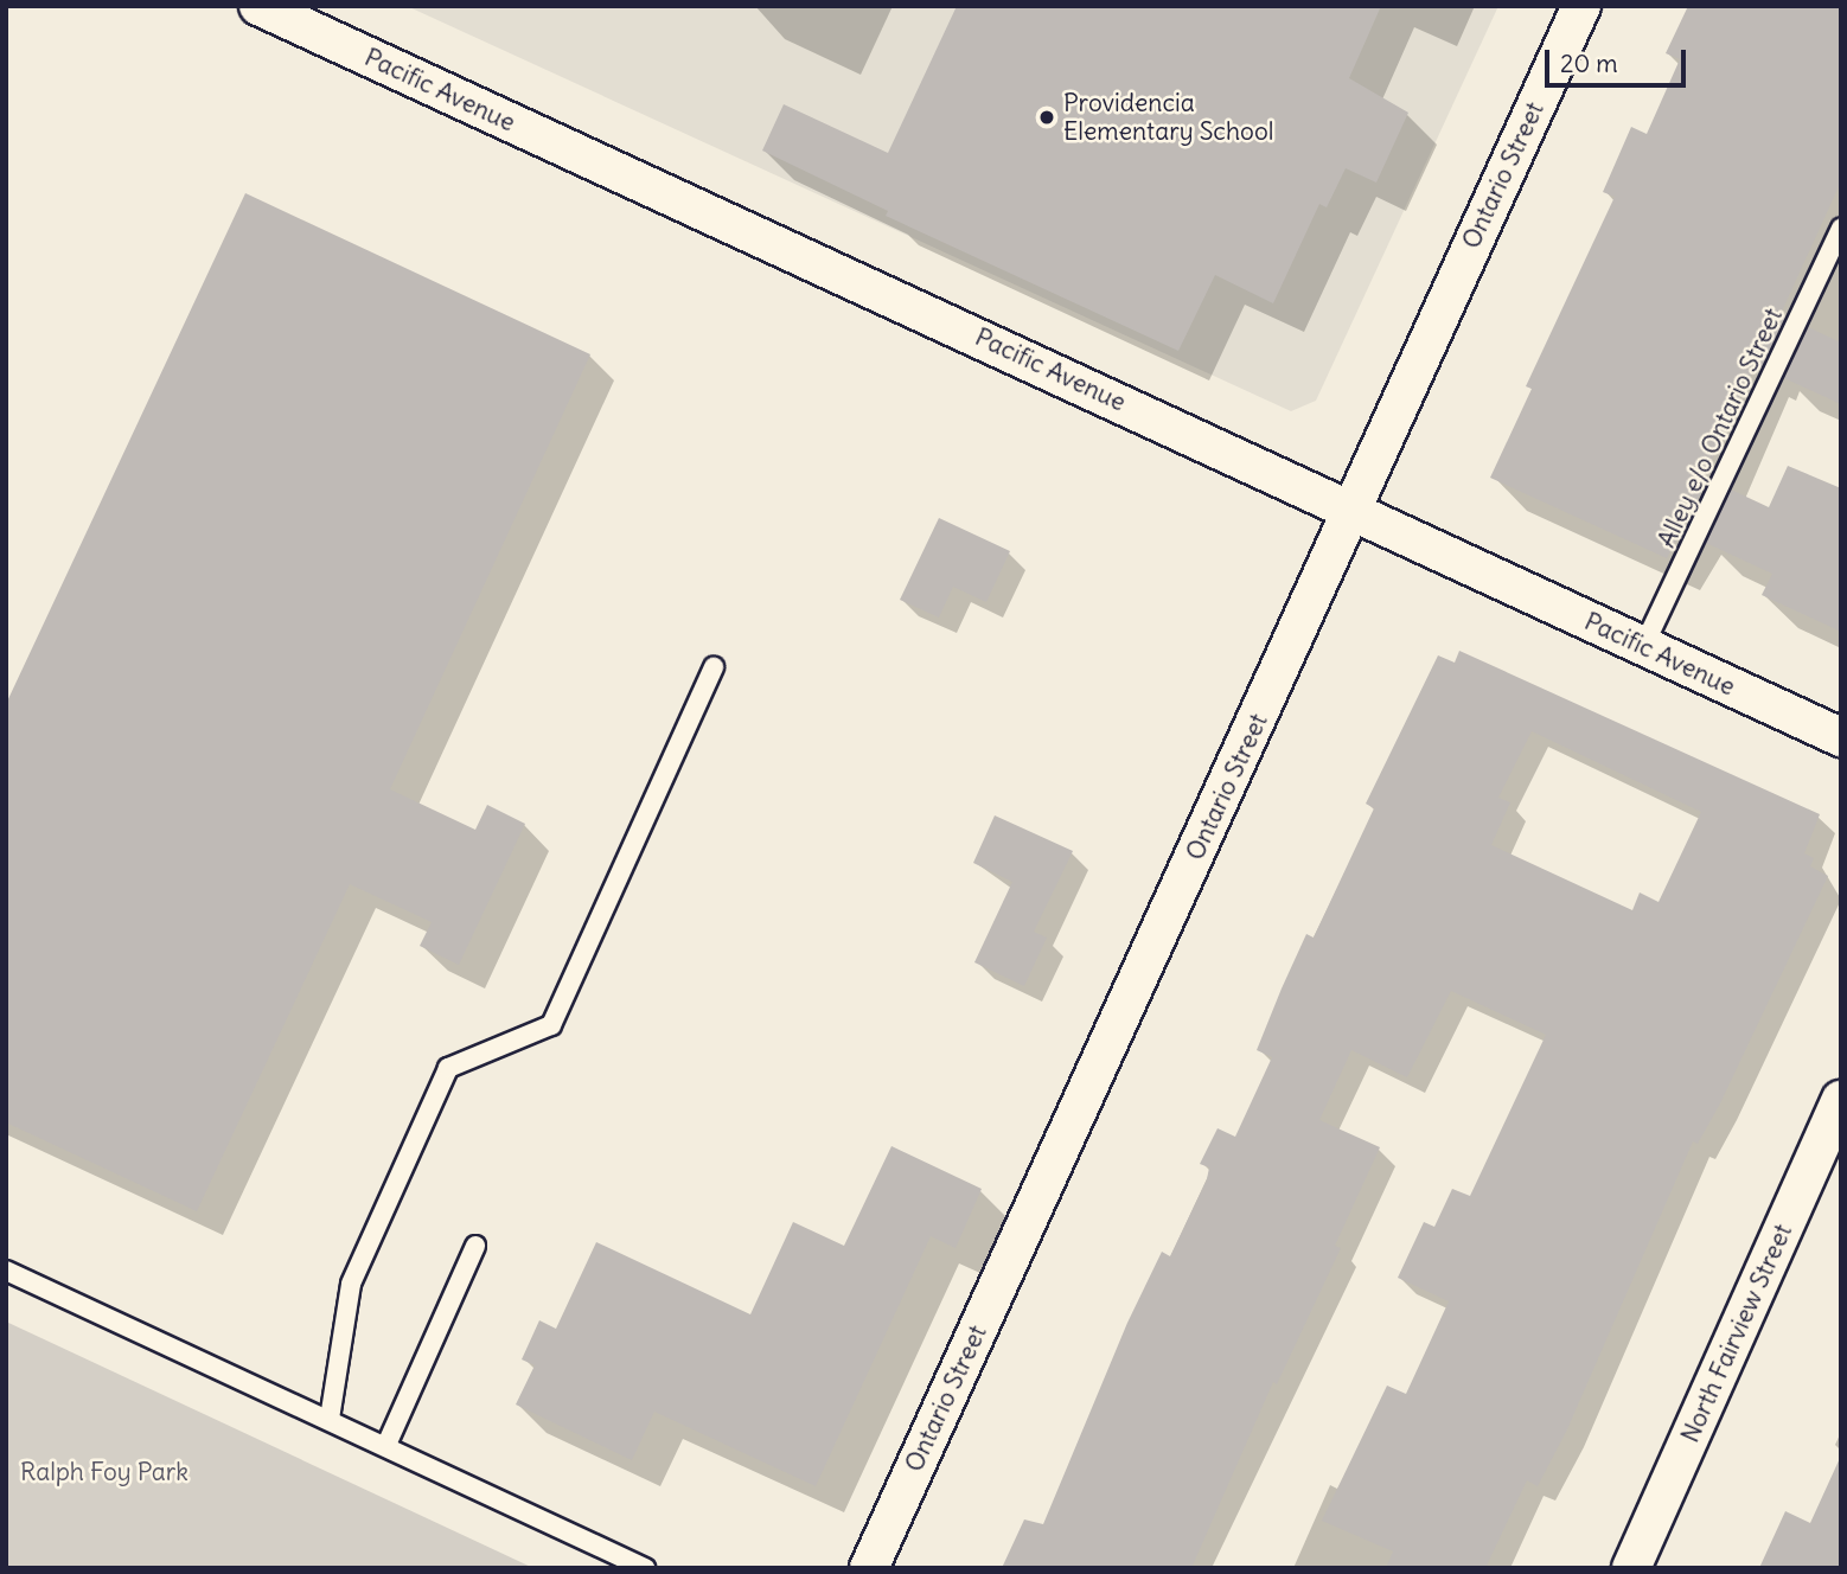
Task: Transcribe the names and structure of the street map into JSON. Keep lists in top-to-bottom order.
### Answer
{
  "streets": {
    "street": ["Pacific Avenue", "Ontario Street", "North Fairview Street"],
    "lane": ["Alley e/o Ontario Street"]
  },
  "crossings": [
    ["Pacific Avenue", "Ontario Street"],
    ["Pacific Avenue", "Alley e/o Ontario Street"]
  ],
  "parks": ["Ralph Foy Park"],
  "places": ["Providencia Elementary School"],
  "scale_bar": "20 m"
}
